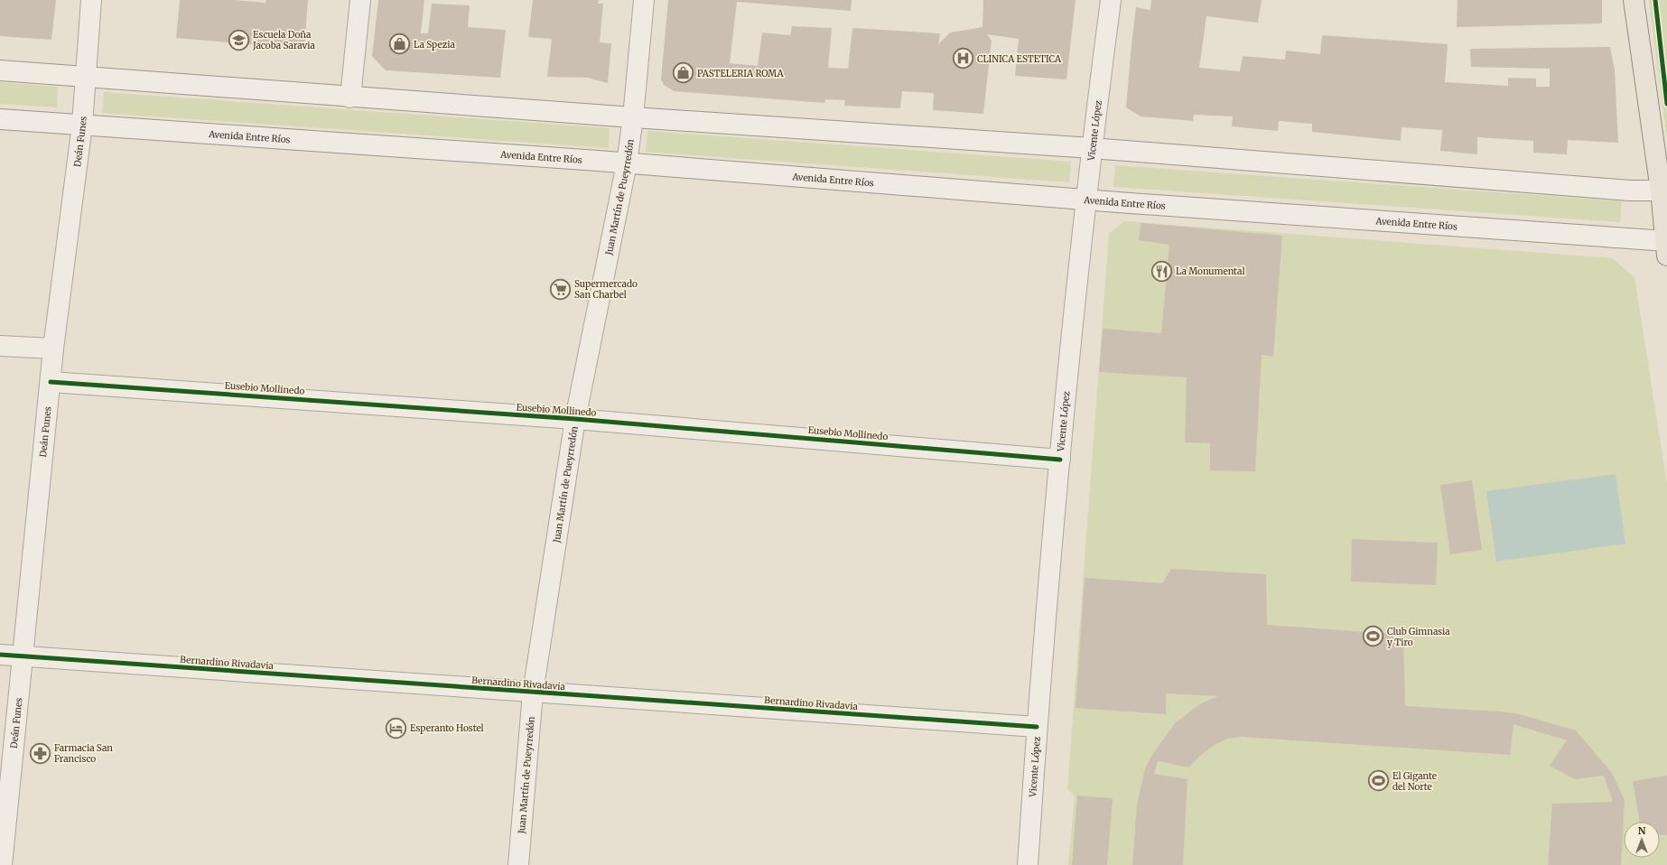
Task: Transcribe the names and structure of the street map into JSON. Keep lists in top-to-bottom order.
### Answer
{
  "streets": {
    "street": [
      "Vicente López",
      "Avenida Entre Ríos",
      "Deán Funes",
      "Juan Martín de Pueyrredón",
      "Eusebio Mollinedo",
      "Bernardino Rivadavia"
    ]
  },
  "crossings": [
    ["Vicente López", "Avenida Entre Ríos"],
    ["Vicente López", "Eusebio Mollinedo"],
    ["Vicente López", "Bernardino Rivadavia"],
    ["Avenida Entre Ríos", "Deán Funes"],
    ["Avenida Entre Ríos", "Juan Martín de Pueyrredón"],
    ["Deán Funes", "Eusebio Mollinedo"],
    ["Deán Funes", "Bernardino Rivadavia"],
    ["Juan Martín de Pueyrredón", "Eusebio Mollinedo"],
    ["Juan Martín de Pueyrredón", "Bernardino Rivadavia"]
  ],
  "places": {
    "school or university": ["Escuela Doña Jacoba Saravia"],
    "shop": ["La Spezia", "PASTELERIA ROMA"],
    "hospital": ["CLINICA ESTETICA"],
    "restaurant": ["La Monumental"],
    "supermarket": ["Supermercado San Charbel"],
    "sports": ["Club Gimnasia y Tiro", "El Gigante del Norte"],
    "hotel": ["Esperanto Hostel"],
    "pharmacy": ["Farmacia San Francisco"]
  },
  "north": "top"
}
